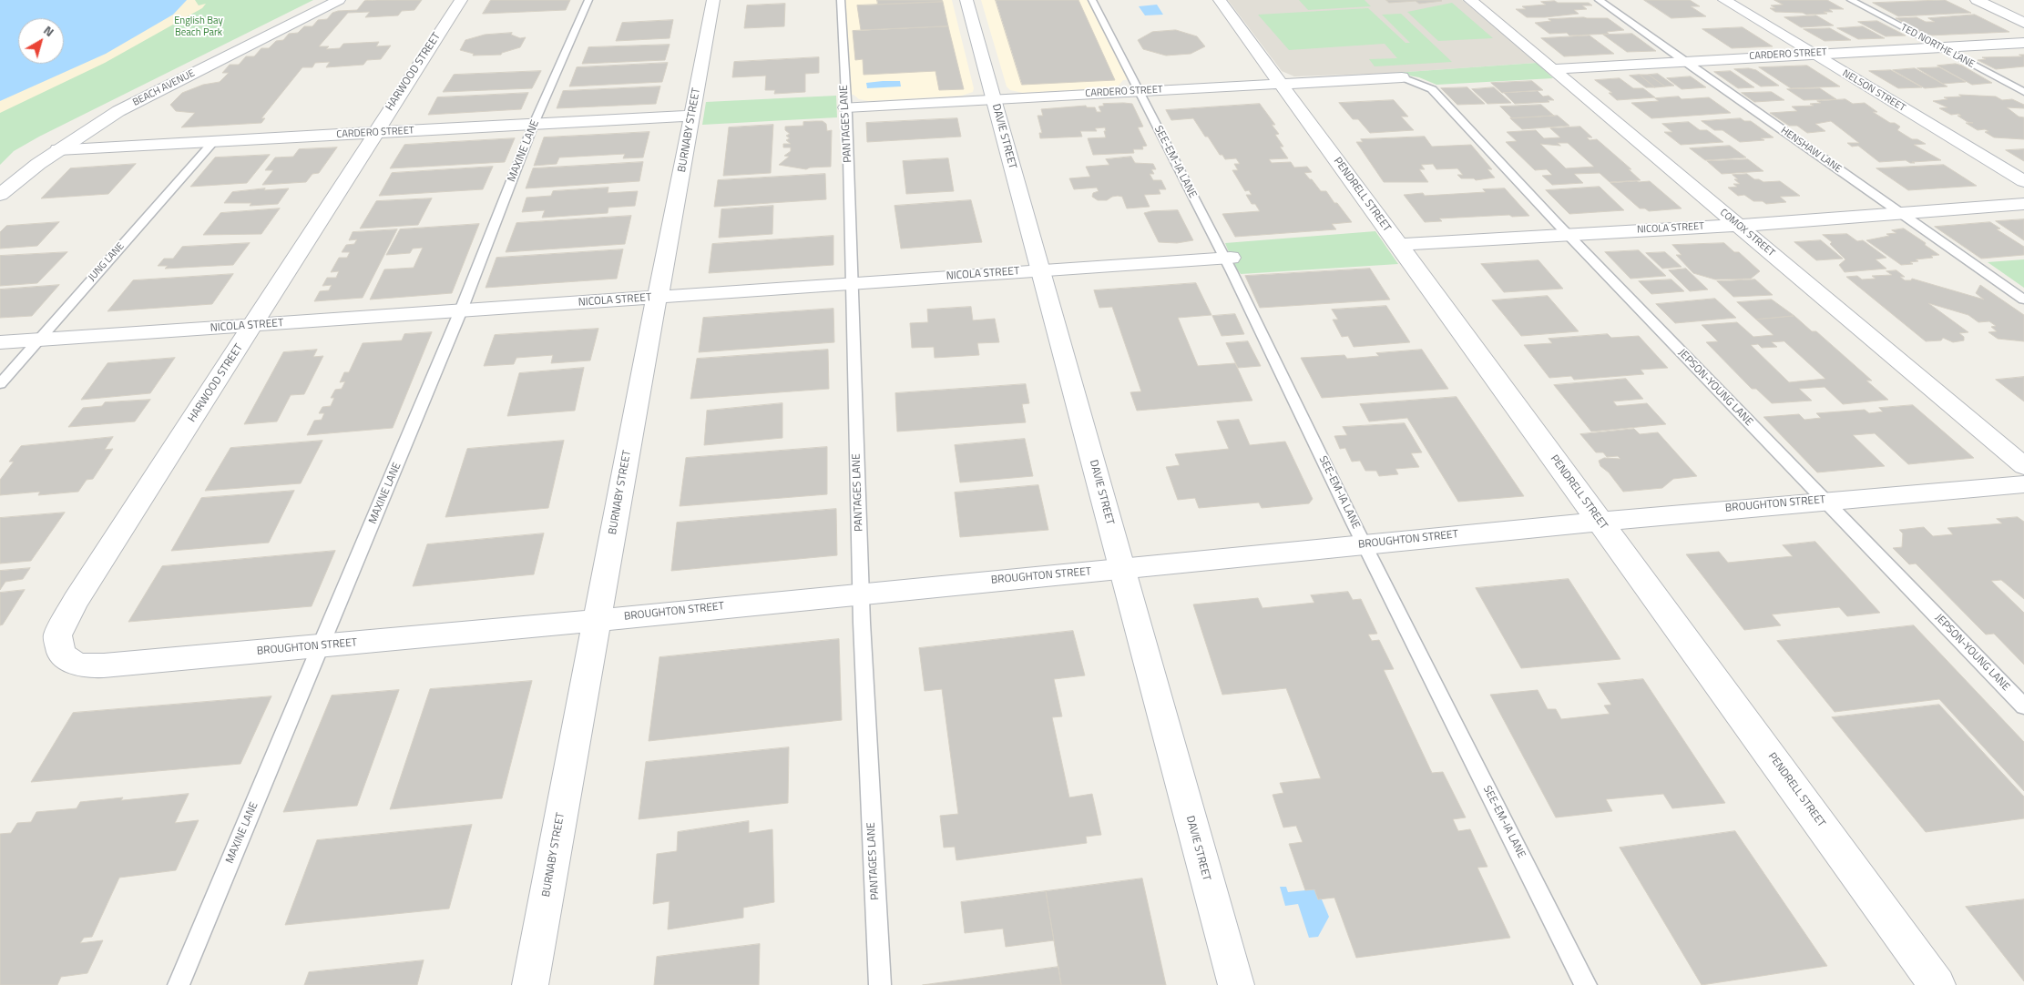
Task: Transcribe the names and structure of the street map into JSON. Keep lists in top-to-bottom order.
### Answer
{
  "streets": {
    "street": [
      "CARDERO STREET",
      "HARWOOD STREET",
      "BEACH AVENUE",
      "NELSON STREET",
      "BURNABY STREET",
      "DAVIE STREET",
      "PENDRELL STREET",
      "NICOLA STREET",
      "COMOX STREET",
      "BROUGHTON STREET"
    ],
    "lane": [
      "TED NORTHE LANE",
      "PANTAGES LANE",
      "HENSHAW LANE",
      "MAXINE LANE",
      "SEE-EM-IA LANE",
      "JUNG LANE",
      "JEPSON-YOUNG LANE"
    ]
  },
  "crossings": [
    ["TED NORTHE LANE", "CARDERO STREET"],
    ["CARDERO STREET", "HARWOOD STREET"],
    ["CARDERO STREET", "BEACH AVENUE"],
    ["CARDERO STREET", "NELSON STREET"],
    ["CARDERO STREET", "PANTAGES LANE"],
    ["CARDERO STREET", "BURNABY STREET"],
    ["CARDERO STREET", "DAVIE STREET"],
    ["CARDERO STREET", "HENSHAW LANE"],
    ["CARDERO STREET", "MAXINE LANE"],
    ["CARDERO STREET", "SEE-EM-IA LANE"],
    ["CARDERO STREET", "PENDRELL STREET"],
    ["CARDERO STREET", "COMOX STREET"],
    ["CARDERO STREET", "JUNG LANE"],
    ["CARDERO STREET", "JEPSON-YOUNG LANE"],
    ["HARWOOD STREET", "NICOLA STREET"],
    ["HARWOOD STREET", "BROUGHTON STREET"],
    ["PANTAGES LANE", "NICOLA STREET"],
    ["PANTAGES LANE", "BROUGHTON STREET"],
    ["BURNABY STREET", "NICOLA STREET"],
    ["BURNABY STREET", "BROUGHTON STREET"],
    ["DAVIE STREET", "NICOLA STREET"],
    ["DAVIE STREET", "BROUGHTON STREET"],
    ["HENSHAW LANE", "NICOLA STREET"],
    ["MAXINE LANE", "NICOLA STREET"],
    ["MAXINE LANE", "BROUGHTON STREET"],
    ["SEE-EM-IA LANE", "NICOLA STREET"],
    ["SEE-EM-IA LANE", "BROUGHTON STREET"],
    ["PENDRELL STREET", "NICOLA STREET"],
    ["PENDRELL STREET", "BROUGHTON STREET"],
    ["NICOLA STREET", "COMOX STREET"],
    ["NICOLA STREET", "JUNG LANE"],
    ["NICOLA STREET", "JEPSON-YOUNG LANE"],
    ["JEPSON-YOUNG LANE", "BROUGHTON STREET"]
  ],
  "parks": ["English Bay Beach Park"],
  "north": "top right"
}
